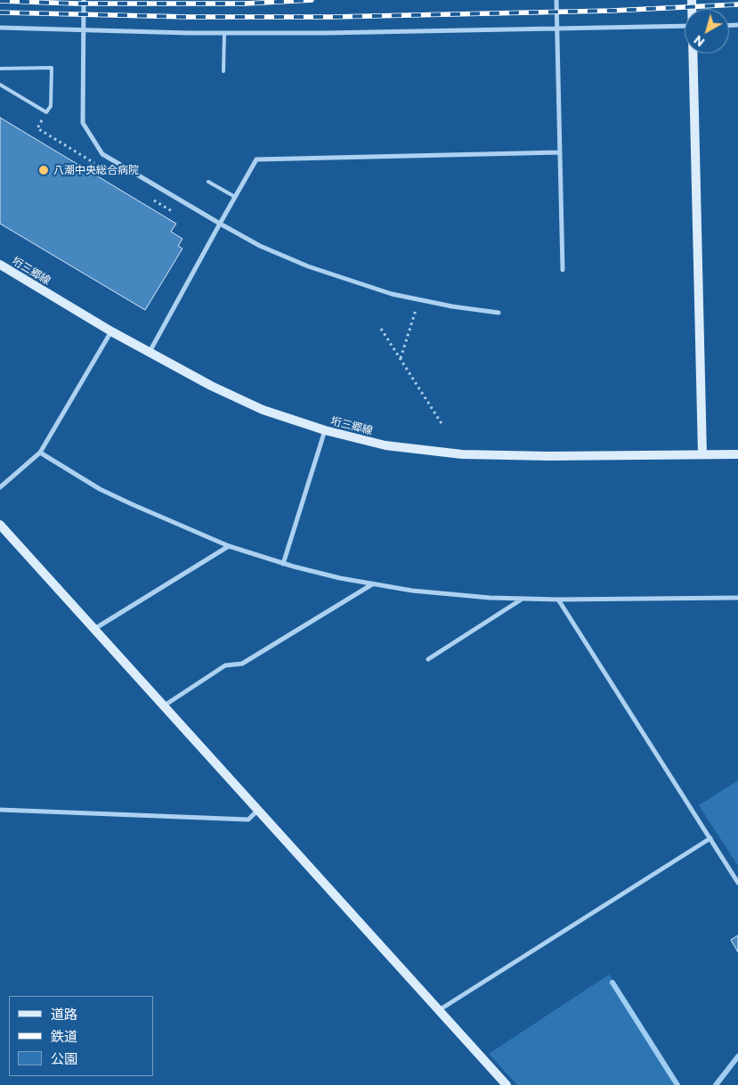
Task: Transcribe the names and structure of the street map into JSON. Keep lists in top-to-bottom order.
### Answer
{
  "streets": {
    "street": ["垳三郷線"]
  },
  "places": ["八潮中央総合病院"],
  "legend": ["道路", "鉄道", "公園"],
  "north": "bottom left"
}
